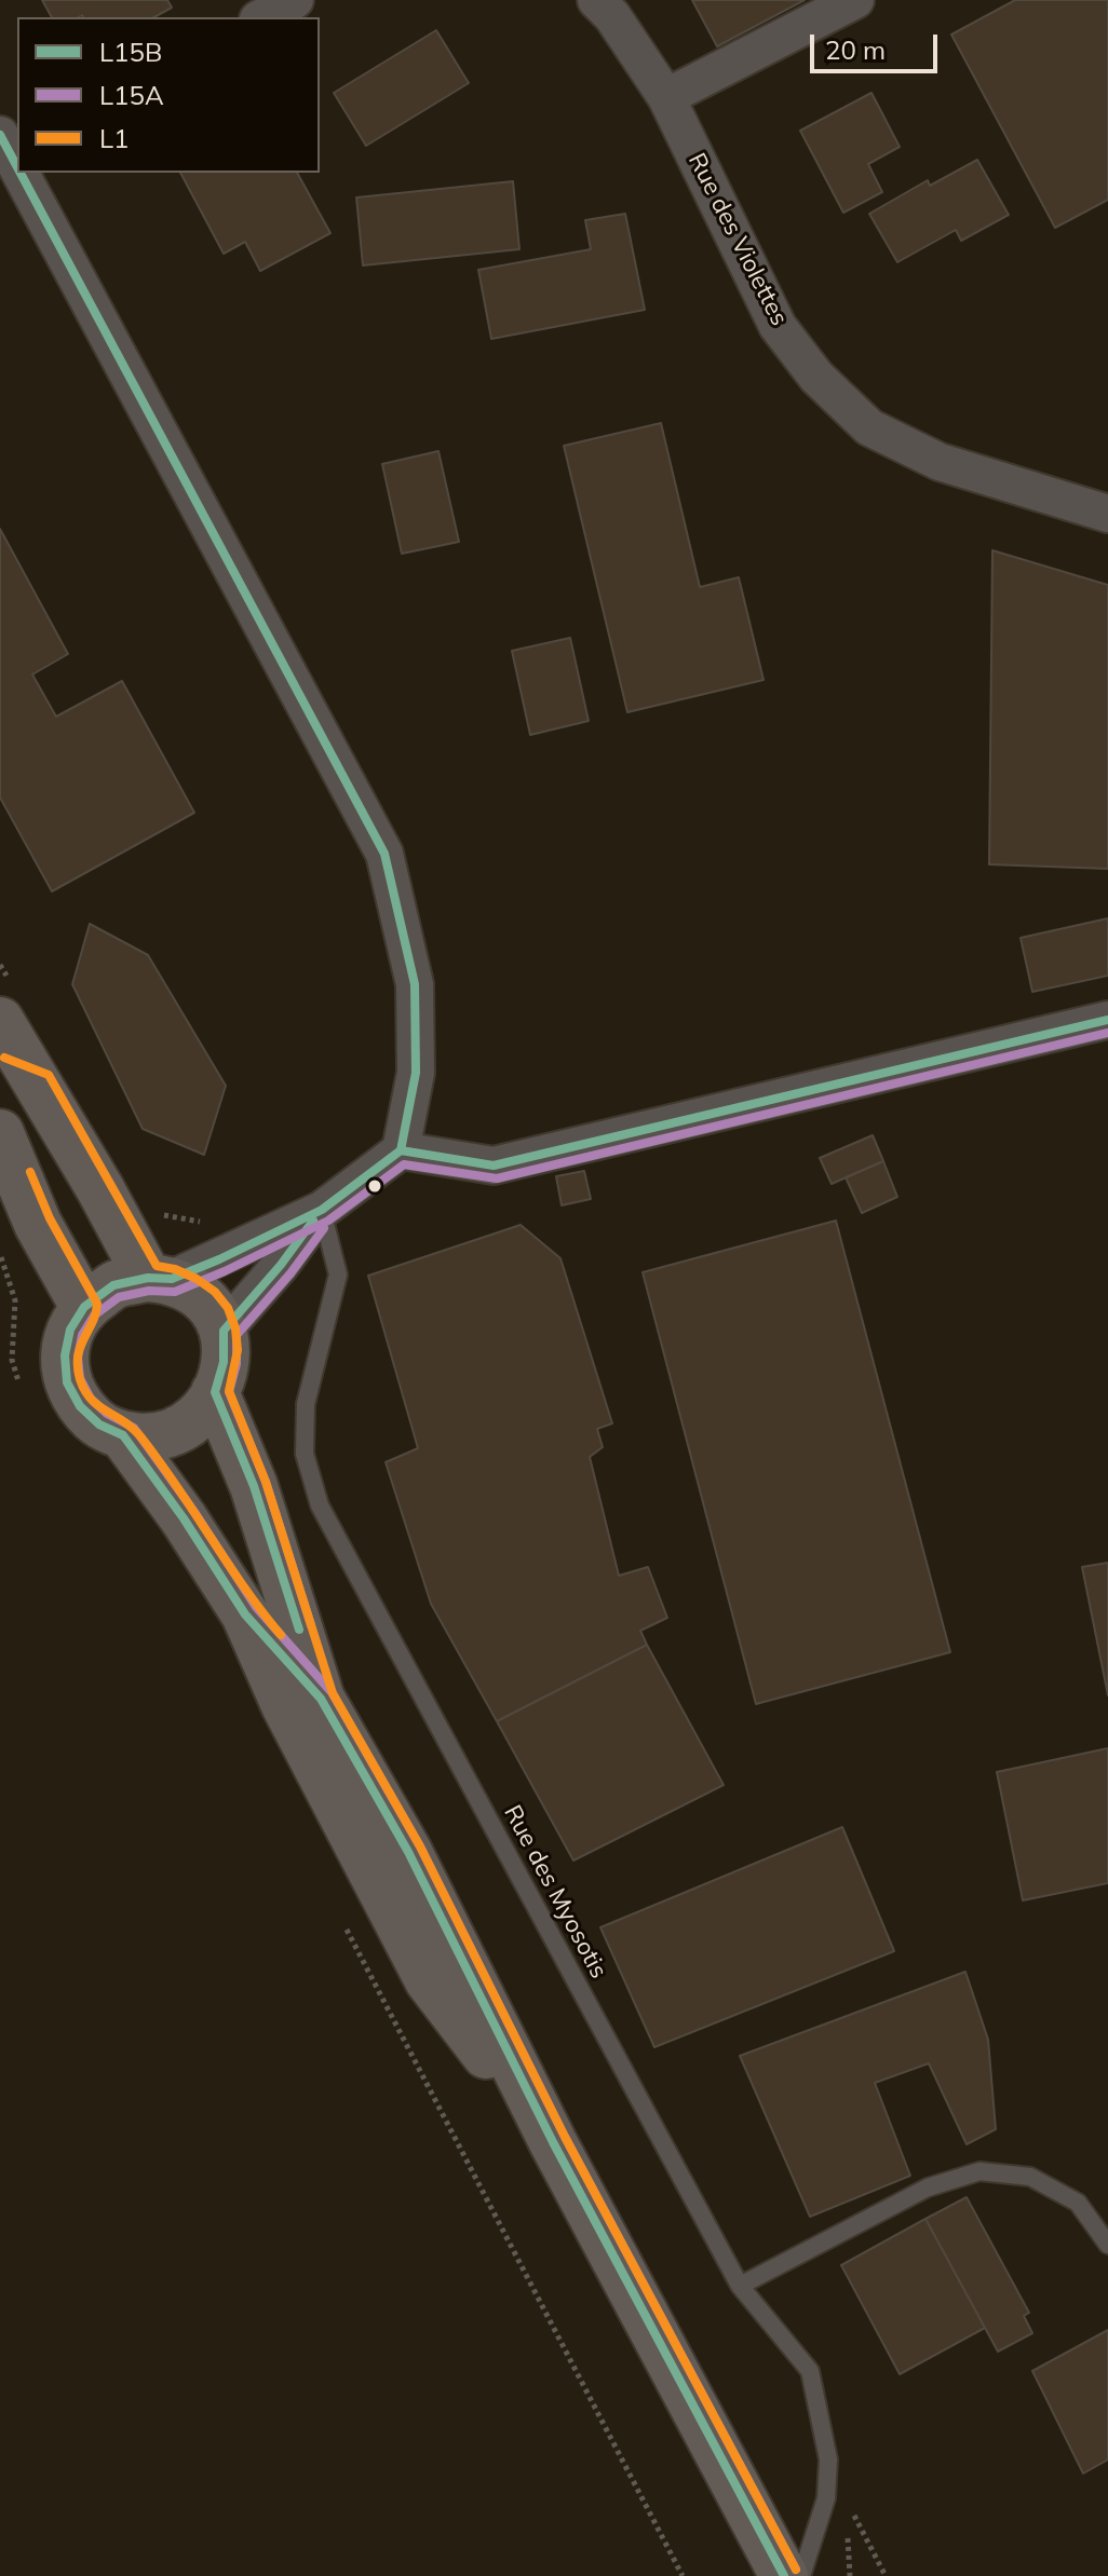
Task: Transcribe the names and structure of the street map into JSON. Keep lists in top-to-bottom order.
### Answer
{
  "streets": {
    "street": ["Rue des Violettes"],
    "lane": ["Rue des Myosotis"]
  },
  "lines": ["transit line L15B", "transit line L15A", "transit line L1"],
  "legend": ["L15B", "L15A", "L1"],
  "scale_bar": "20 m"
}
